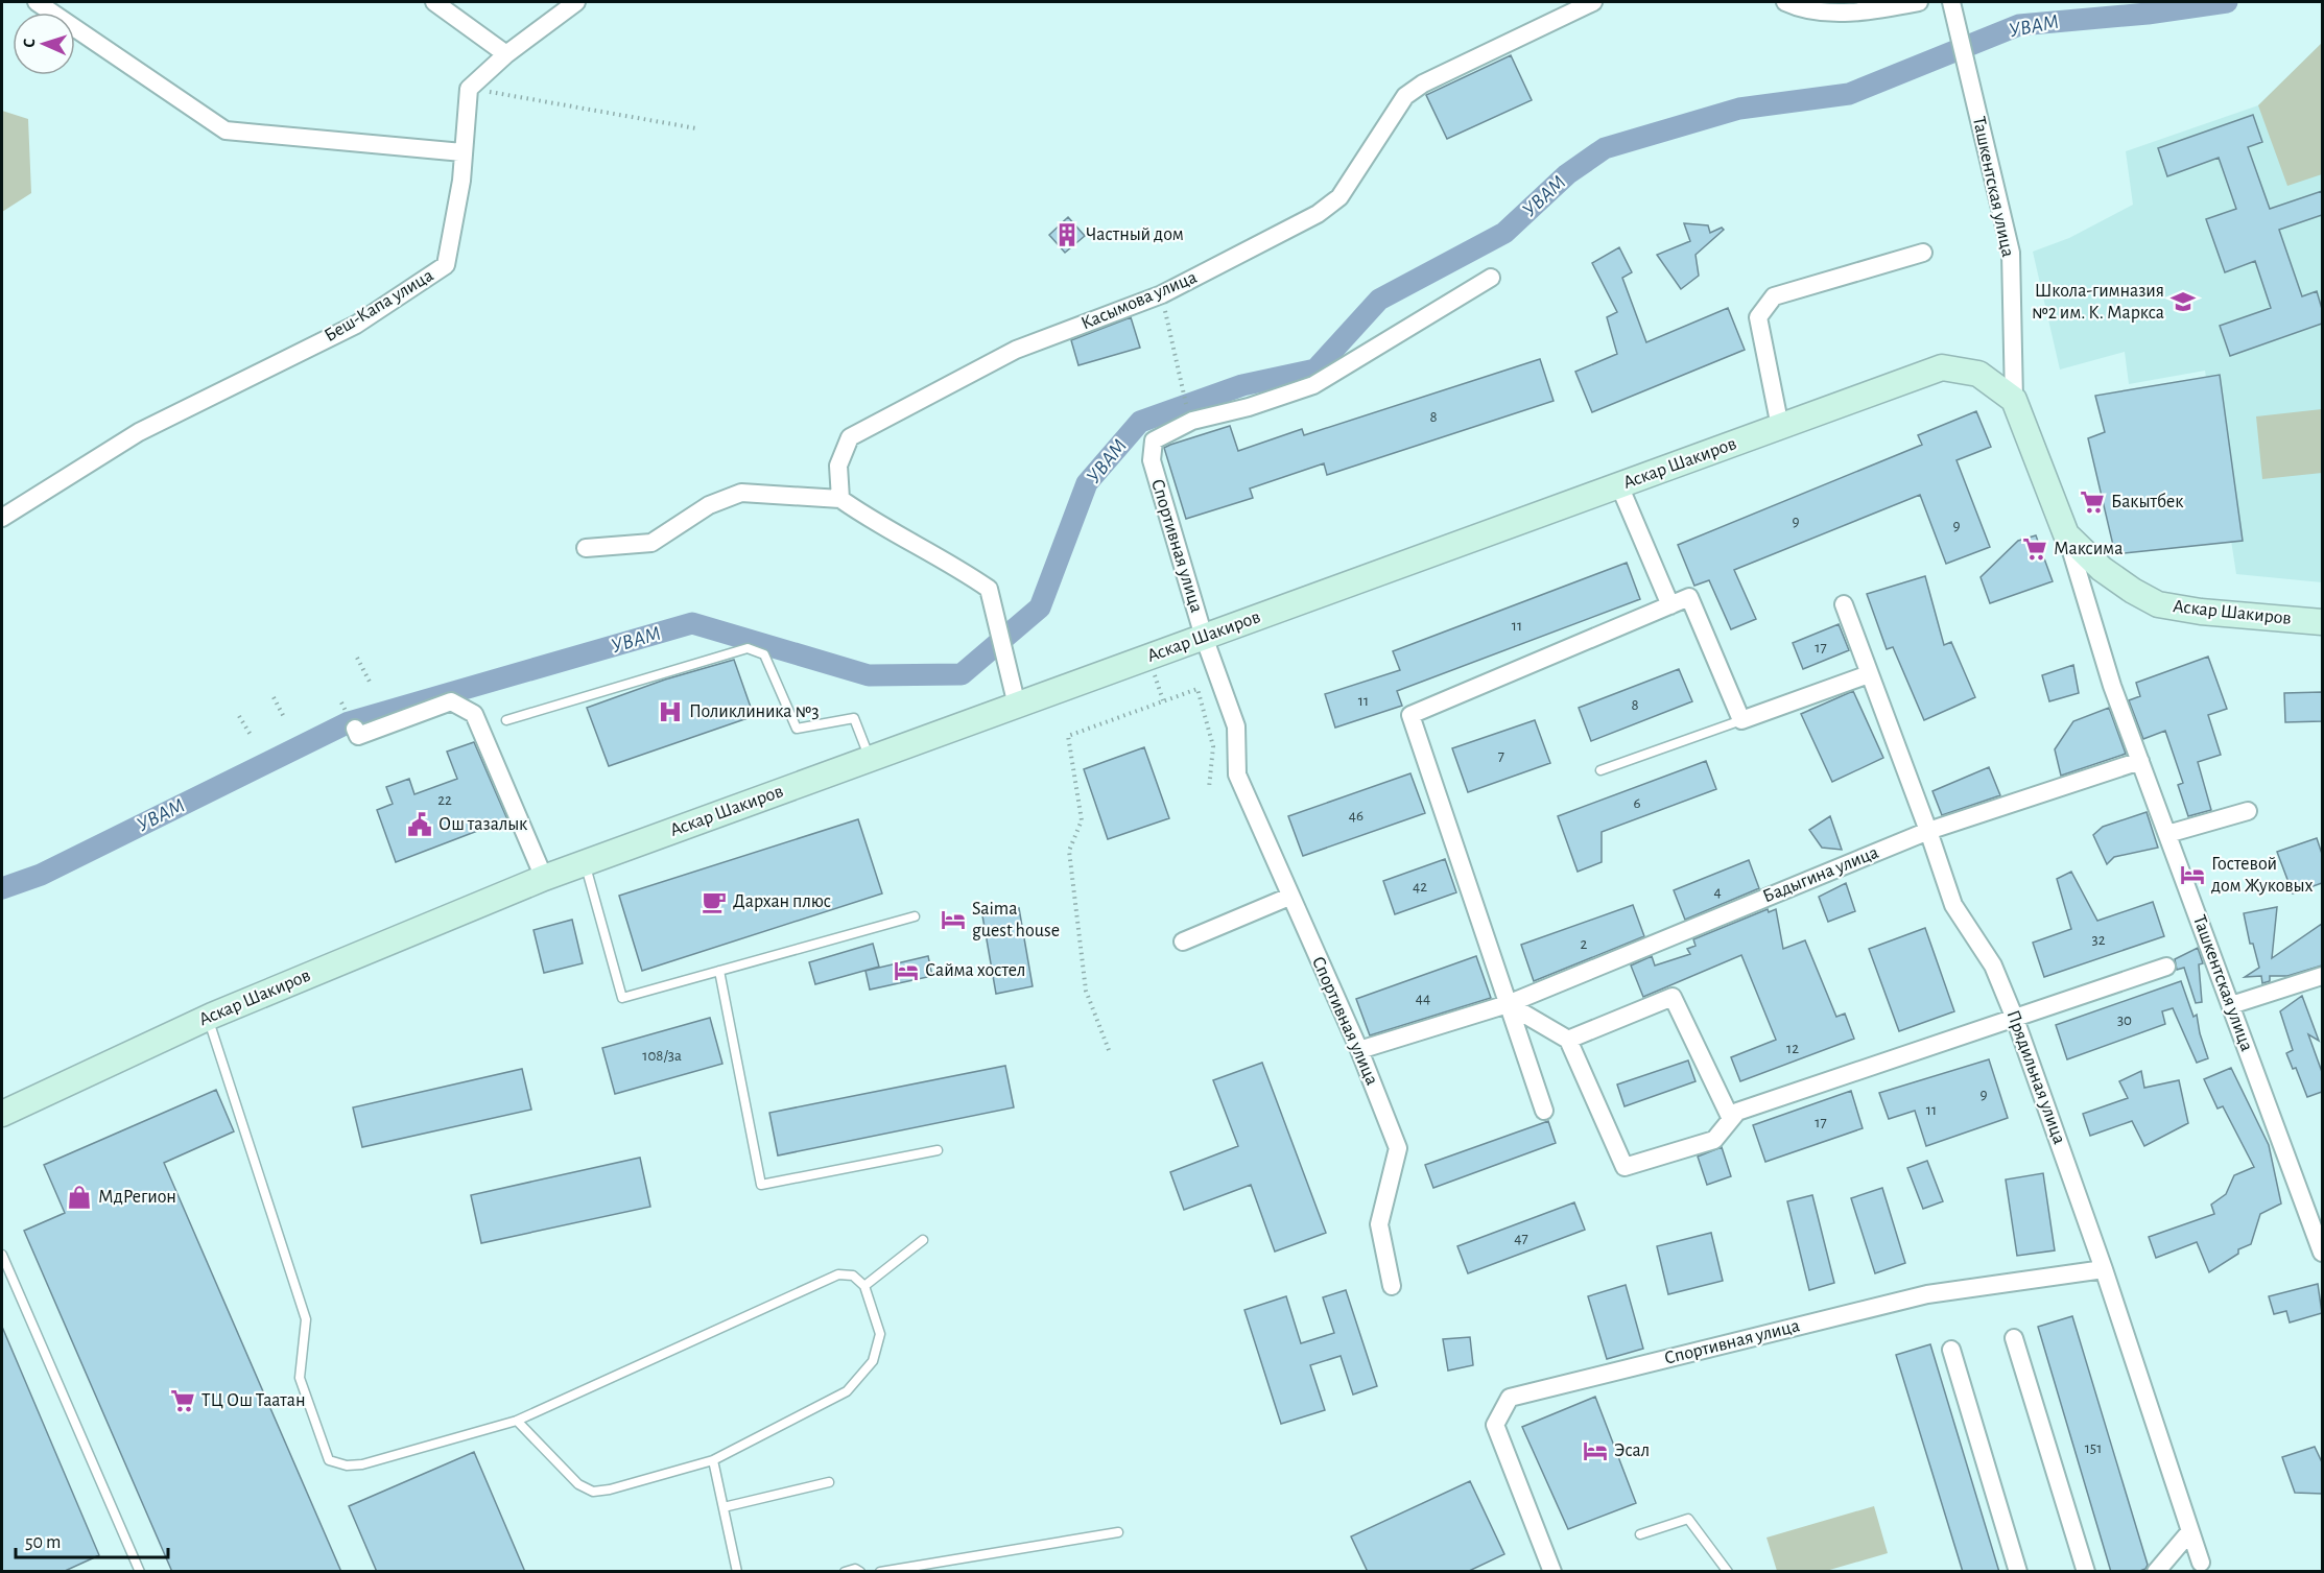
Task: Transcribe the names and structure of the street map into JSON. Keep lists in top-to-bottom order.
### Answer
{
  "streets": {
    "main road": ["Аскар Шакиров"],
    "street": [
      "Ташкентская улица",
      "Касымова улица",
      "Беш-Капа улица",
      "Спортивная улица",
      "Бадыгина улица",
      "Прядильная улица"
    ]
  },
  "crossings": [
    ["Ташкентская улица", "Аскар Шакиров"],
    ["Ташкентская улица", "Бадыгина улица"],
    ["Аскар Шакиров", "Спортивная улица"],
    ["Спортивная улица", "Бадыгина улица"],
    ["Спортивная улица", "Прядильная улица"],
    ["Бадыгина улица", "Прядильная улица"]
  ],
  "water": ["УВАМ"],
  "places": {
    "building": ["Частный дом"],
    "school or university": ["Школа-гимназия №2 им. К. Маркса"],
    "supermarket": ["Бакытбек", "Максима", "ТЦ Ош Таатан"],
    "hospital": ["Поликлиника №3"],
    "public building": ["Ош тазалык"],
    "hotel": [
      "Гостевой дом Жуковых",
      "Saima guest house",
      "Сайма хостел",
      "Эсал"
    ],
    "cafe": ["Дархан плюс"],
    "shop": ["МдРегион"]
  },
  "house_numbers": [
    "8",
    "9",
    "9",
    "11",
    "17",
    "11",
    "8",
    "7",
    "22",
    "6",
    "46",
    "42",
    "4",
    "32",
    "2",
    "44",
    "30",
    "12",
    "108/3а",
    "9",
    "11",
    "17",
    "47",
    "151"
  ],
  "scale_bar": "50 m",
  "north": "left"
}
